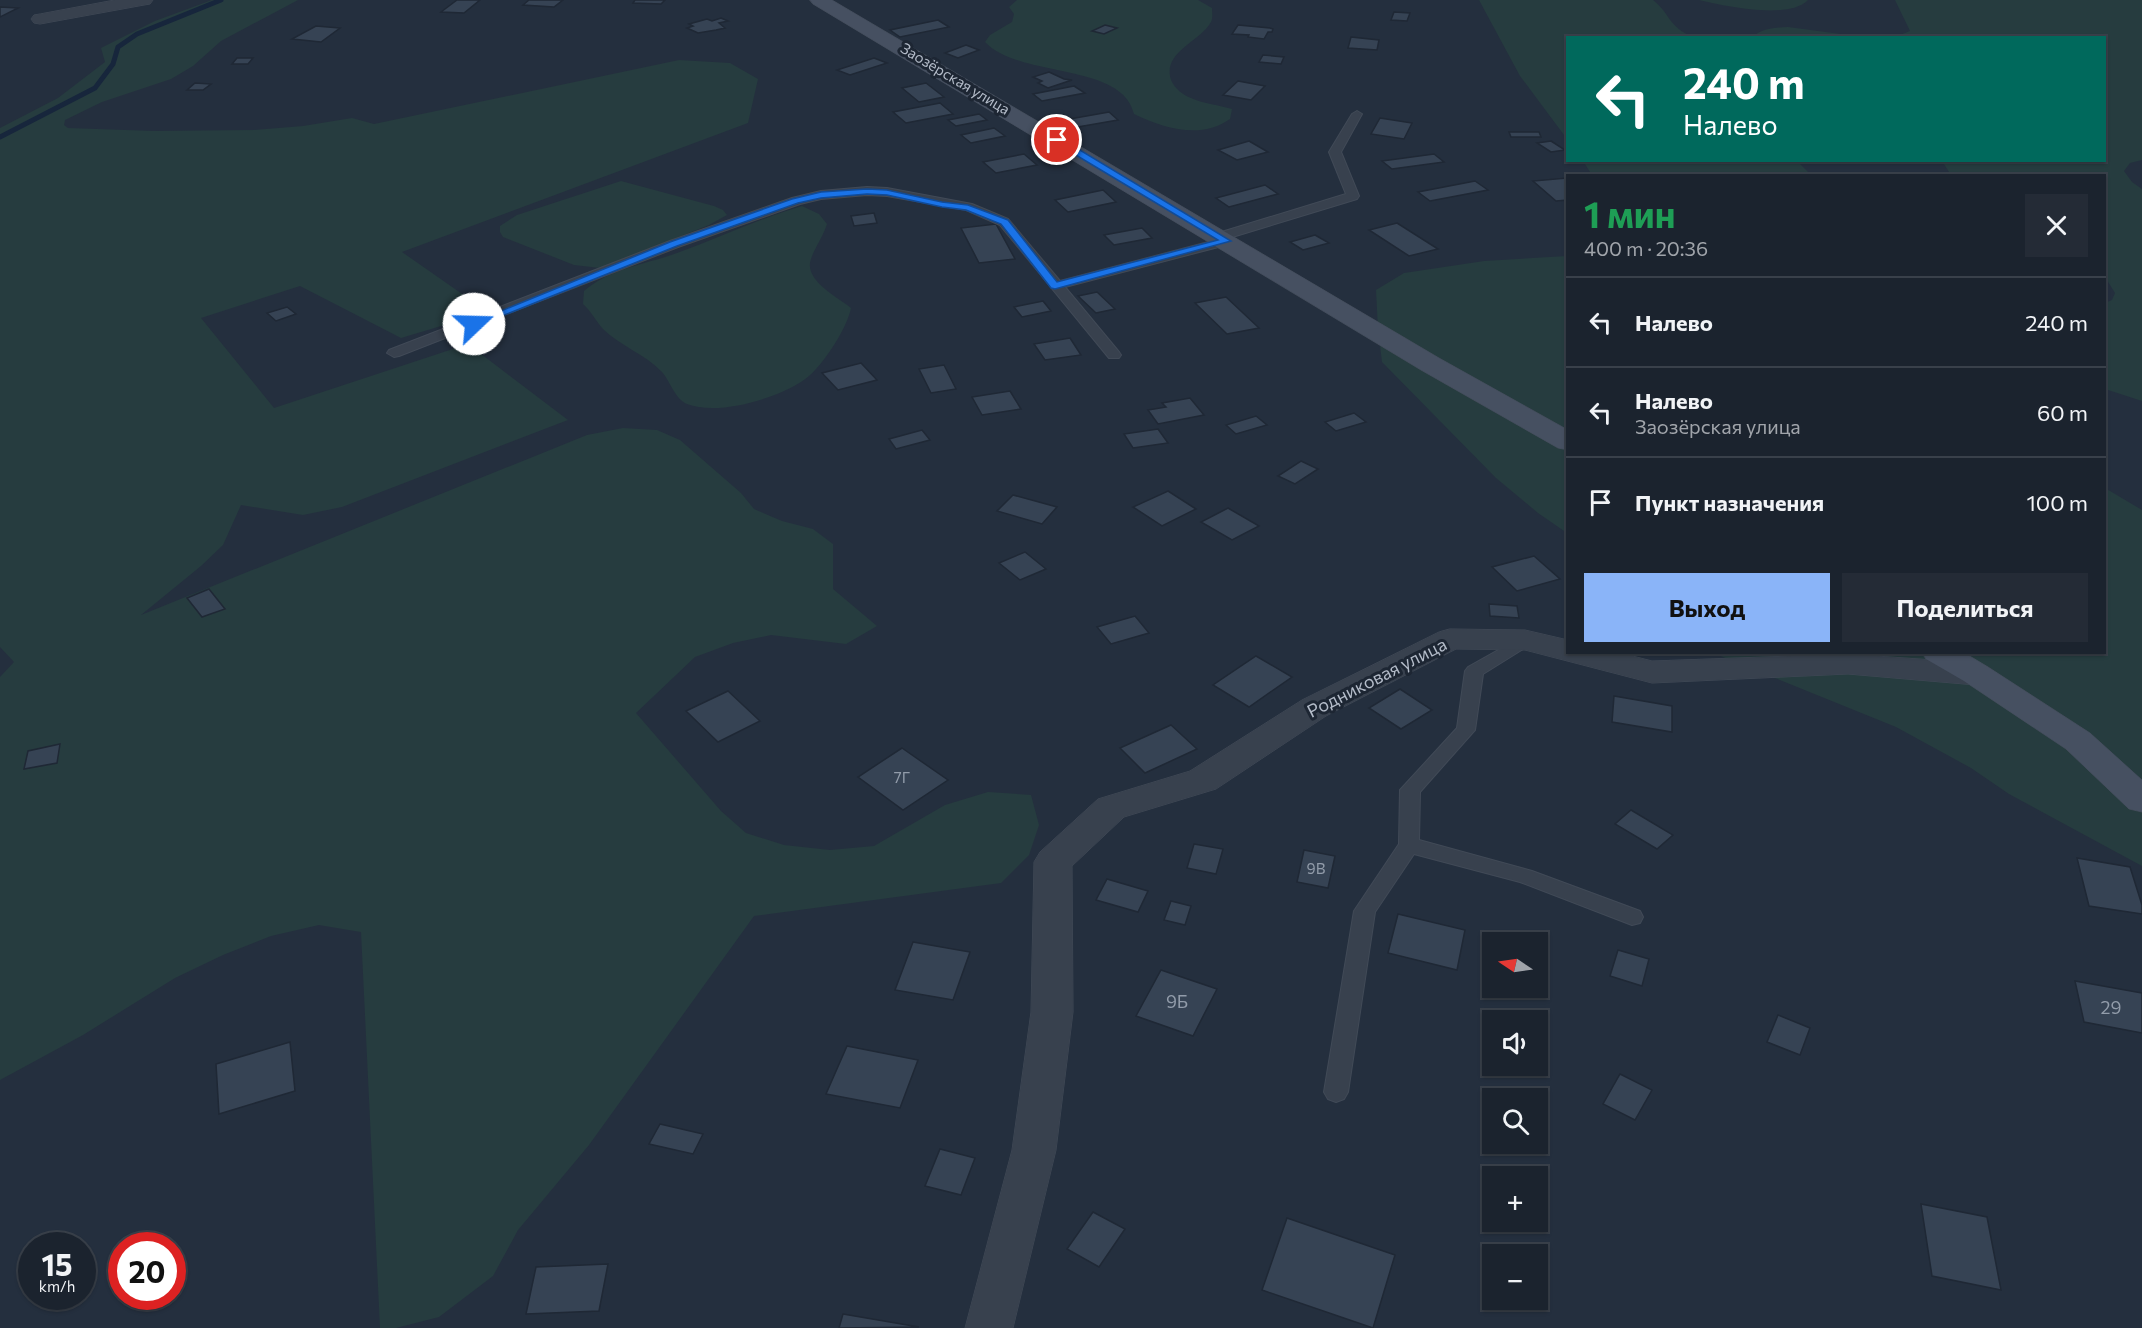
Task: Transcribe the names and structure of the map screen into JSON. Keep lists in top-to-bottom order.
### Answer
{
  "streets": {
    "street": ["Заозёрская улица", "Родниковая улица"]
  },
  "house_numbers": [
    "7Г",
    "9В",
    "9Б",
    "29"
  ],
  "north": "left",
  "page": {
    "turn": ["240 m", "Налево"],
    "heading": ["1 мин", "400 m · 20:36"],
    "list": [
      {
        "name": "Налево",
        "value": "240 m"
      },
      {
        "name": "Налево",
        "note": "Заозёрская улица",
        "value": "60 m"
      },
      {
        "name": "Пункт назначения",
        "value": "100 m"
      }
    ],
    "buttons": ["Выход", "Поделиться"],
    "map_buttons": ["+", "−"],
    "speed": "15 km/h",
    "limit": "20"
  }
}
